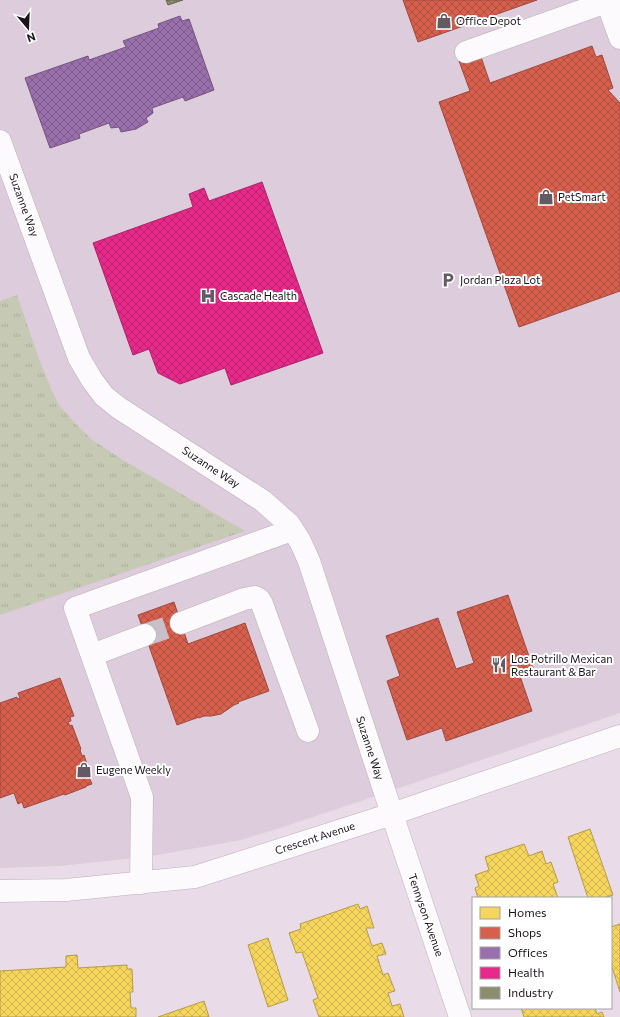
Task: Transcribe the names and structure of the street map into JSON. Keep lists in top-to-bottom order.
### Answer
{
  "streets": {
    "street": ["Suzanne Way", "Crescent Avenue", "Tennyson Avenue"]
  },
  "crossings": [
    ["Suzanne Way", "Crescent Avenue"],
    ["Suzanne Way", "Tennyson Avenue"],
    ["Crescent Avenue", "Tennyson Avenue"]
  ],
  "places": {
    "shop": ["Office Depot", "PetSmart", "Eugene Weekly"],
    "parking": ["Jordan Plaza Lot"],
    "hospital": ["Cascade Health"],
    "restaurant": ["Los Potrillo Mexican Restaurant & Bar"]
  },
  "legend": [
    "Homes",
    "Shops",
    "Offices",
    "Health",
    "Industry"
  ],
  "north": "bottom"
}
